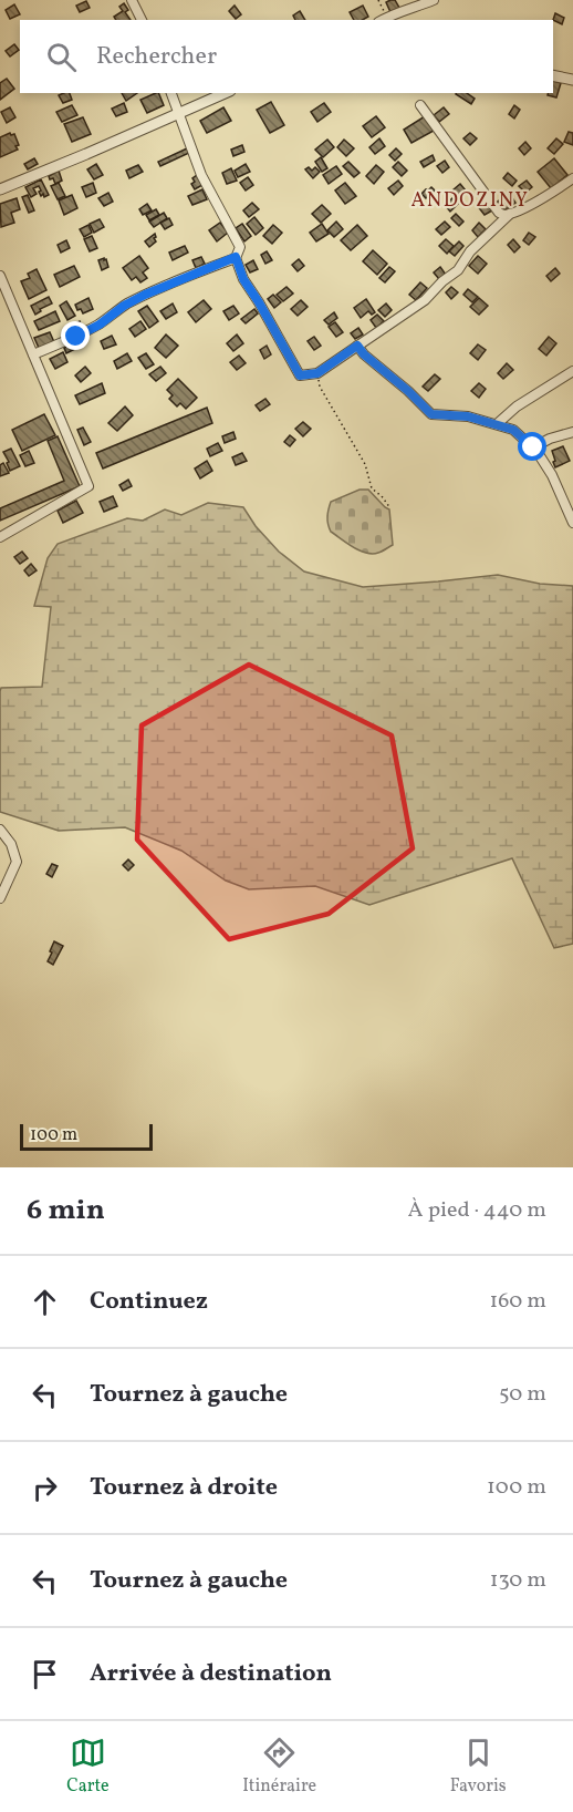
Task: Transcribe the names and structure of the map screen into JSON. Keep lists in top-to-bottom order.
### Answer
{
  "districts": ["ANDOZINY"],
  "scale_bar": "100 m",
  "page": {
    "search": "Rechercher",
    "scale": "100 m",
    "heading": ["6 min", "À pied · 440 m"],
    "list": [
      ["Continuez", "160 m"],
      ["Tournez à gauche", "50 m"],
      ["Tournez à droite", "100 m"],
      ["Tournez à gauche", "130 m"],
      "Arrivée à destination"
    ],
    "nav": ["Carte", "Itinéraire", "Favoris"]
  }
}
